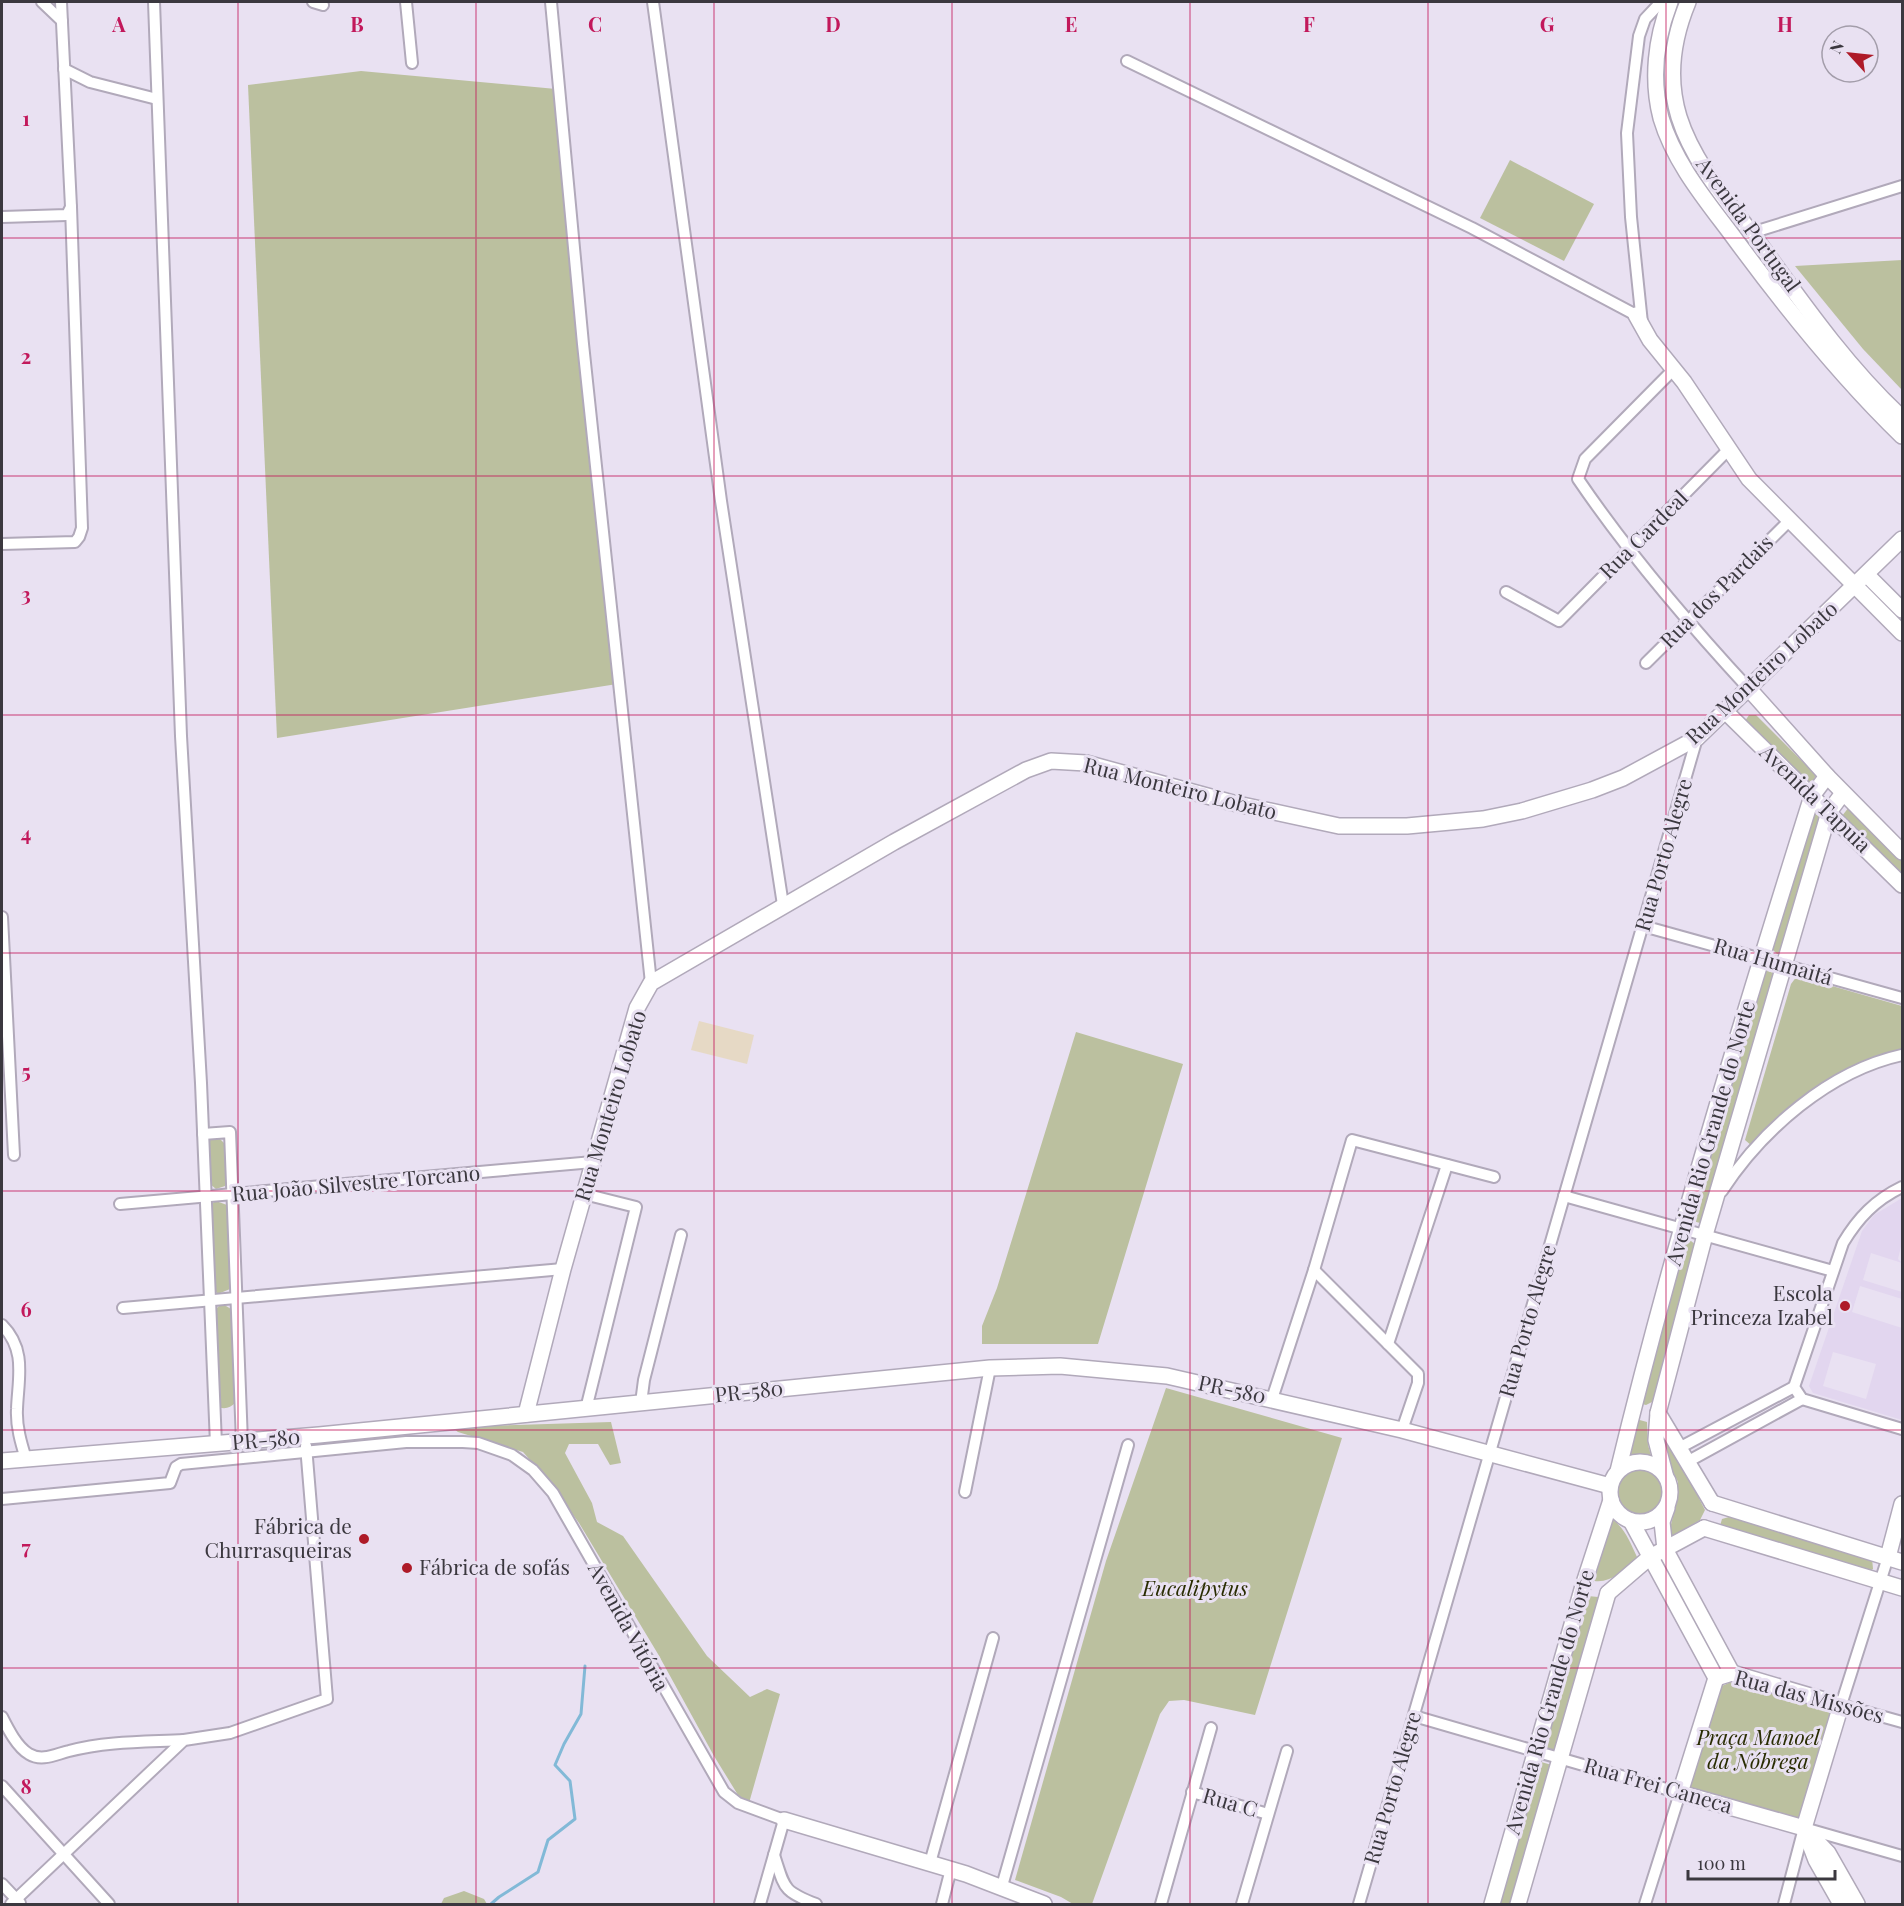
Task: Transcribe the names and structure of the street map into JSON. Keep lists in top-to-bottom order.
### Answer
{
  "streets": {
    "main road": [
      "Avenida Portugal",
      "Rua Monteiro Lobato",
      "Avenida Tapuia",
      "Avenida Rio Grande do Norte",
      "PR-580",
      "Avenida Vitória",
      "Rua das Missões",
      "Rua Frei Caneca"
    ],
    "street": [
      "Rua Cardeal",
      "Rua dos Pardais",
      "Rua Porto Alegre",
      "Rua Humaitá",
      "Rua João Silvestre Torcano",
      "Rua C"
    ]
  },
  "crossings": [
    ["Rua Monteiro Lobato", "Avenida Tapuia"],
    ["Rua Monteiro Lobato", "Rua Porto Alegre"],
    ["Rua Monteiro Lobato", "Rua João Silvestre Torcano"],
    ["Rua Monteiro Lobato", "PR-580"],
    ["Avenida Tapuia", "Avenida Rio Grande do Norte"],
    ["Rua Porto Alegre", "Rua Humaitá"],
    ["Rua Porto Alegre", "PR-580"],
    ["Rua Porto Alegre", "Rua Frei Caneca"],
    ["Rua Humaitá", "Avenida Rio Grande do Norte"],
    ["Avenida Rio Grande do Norte", "PR-580"],
    ["Avenida Rio Grande do Norte", "Rua Frei Caneca"]
  ],
  "parks": ["Eucalipytus", "Praça Manoel da Nóbrega"],
  "places": ["Escola Princeza Izabel", "Fábrica de Churrasqueiras", "Fábrica de sofás"],
  "scale_bar": "100 m",
  "north": "top left",
  "grid": {
    "columns": [
      "A",
      "B",
      "C",
      "D",
      "E",
      "F",
      "G",
      "H"
    ],
    "rows": [
      "1",
      "2",
      "3",
      "4",
      "5",
      "6",
      "7",
      "8"
    ]
  }
}
